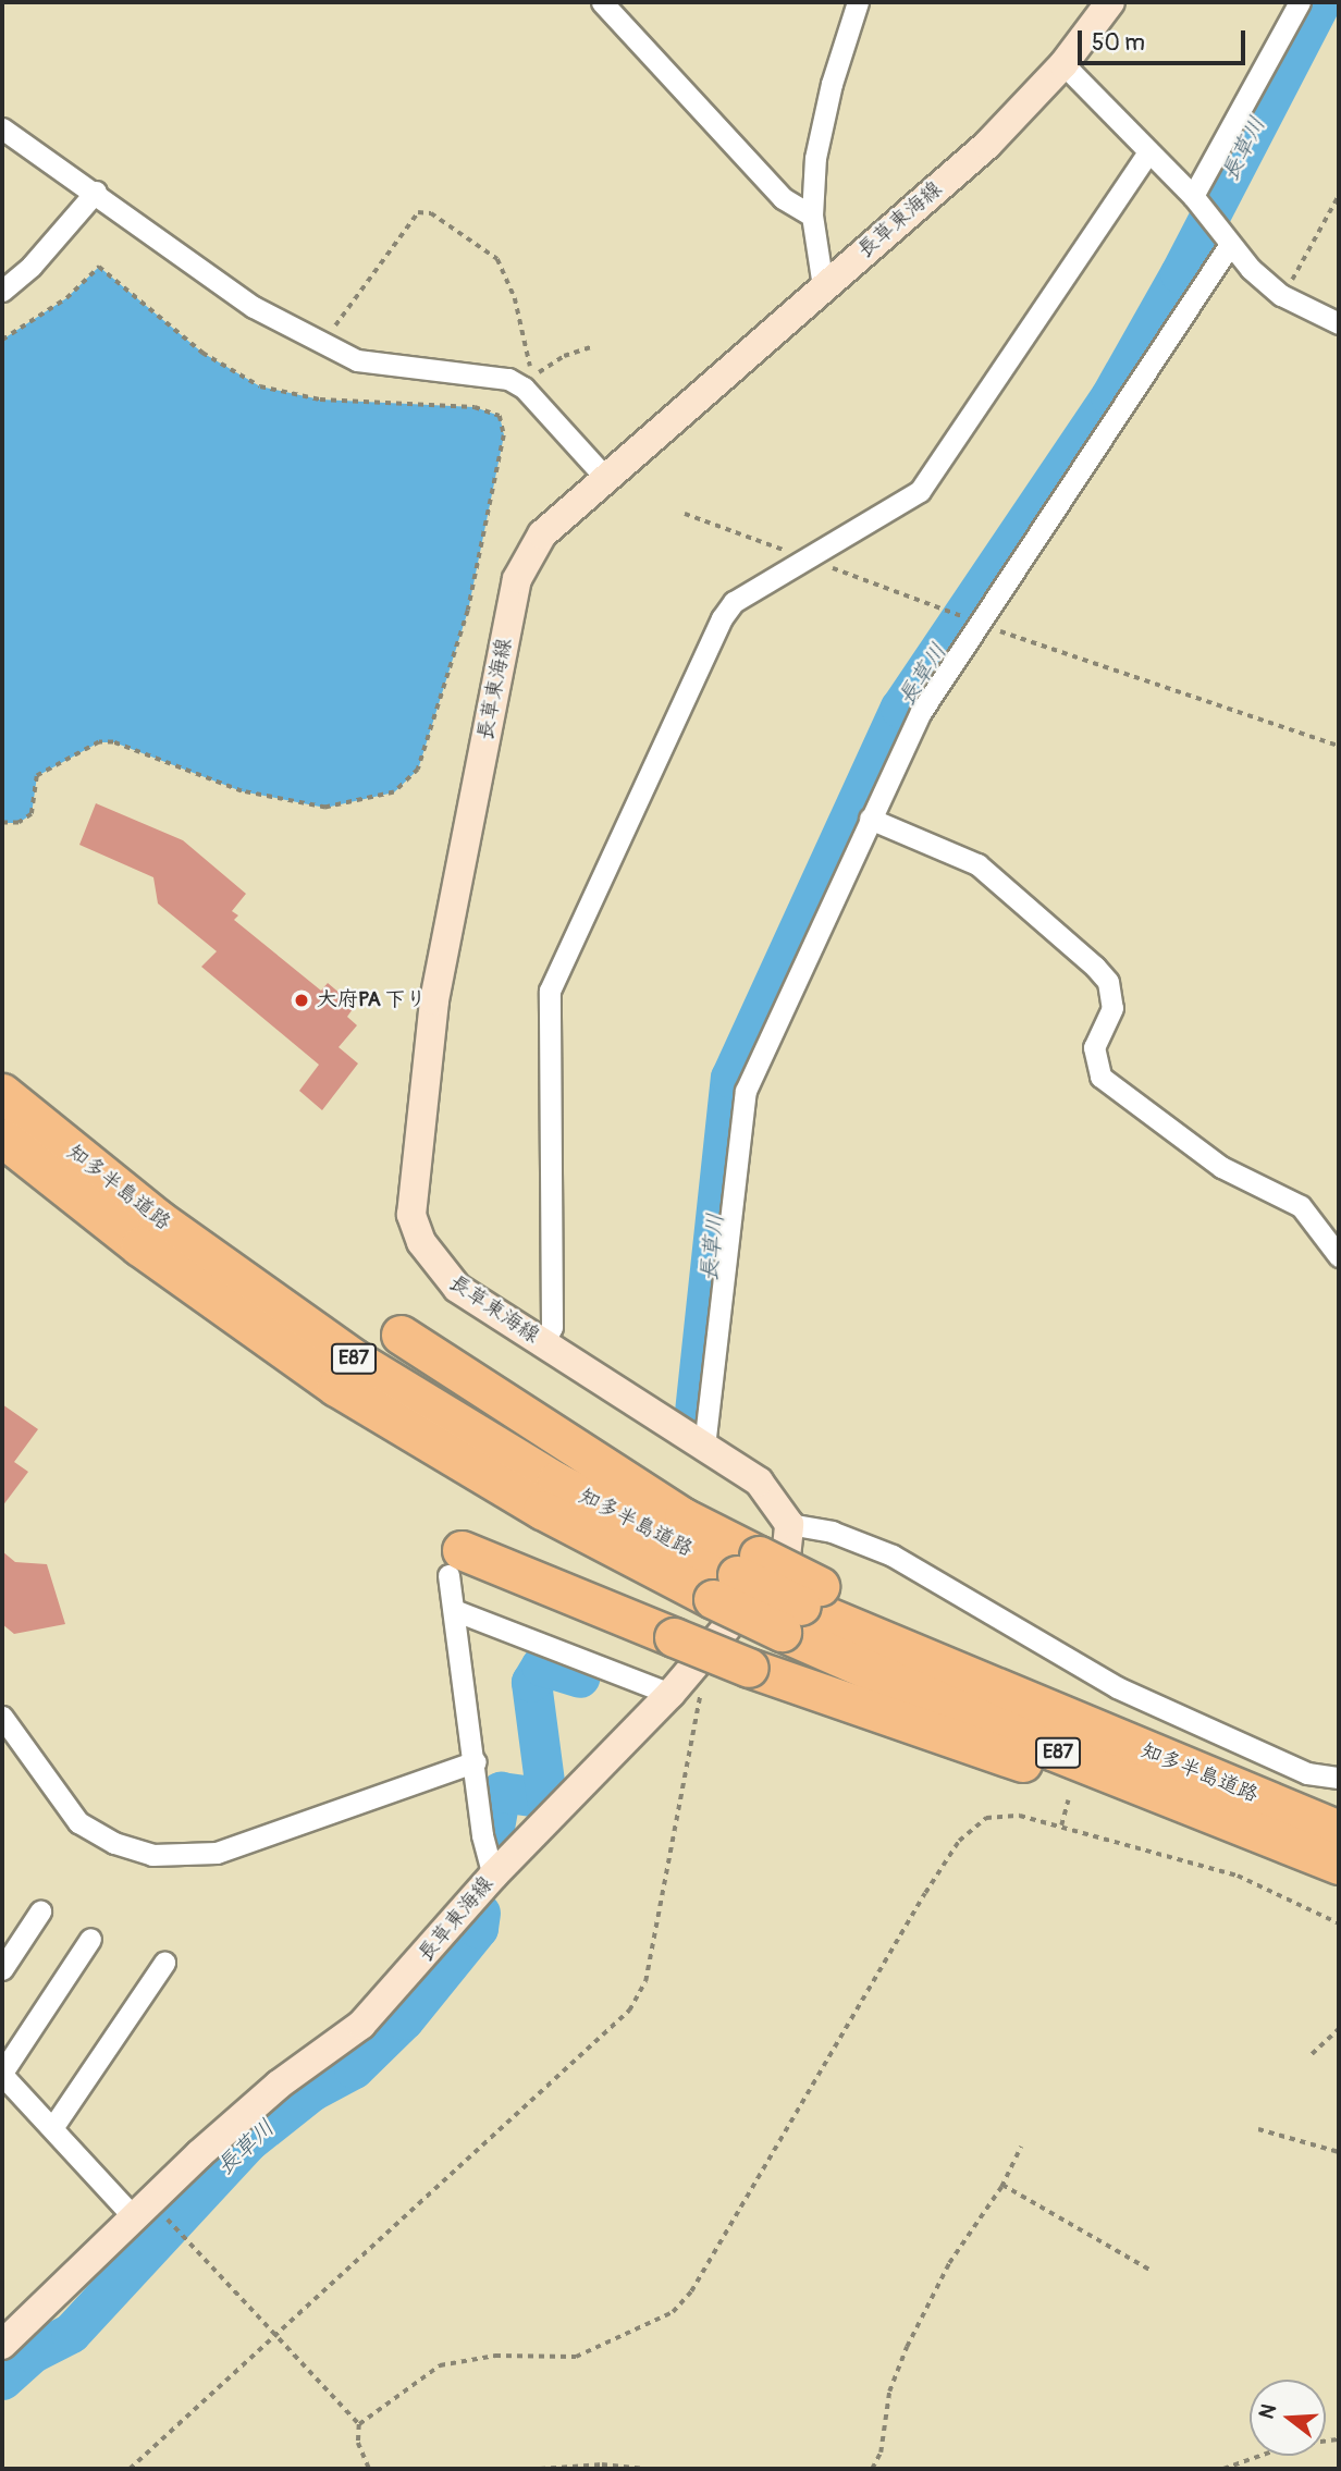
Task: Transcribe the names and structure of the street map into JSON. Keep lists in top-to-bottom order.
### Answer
{
  "streets": {
    "highway": ["知多半島道路", "E87"],
    "main road": ["長草東海線"]
  },
  "water": ["長草川"],
  "places": ["大府PA 下り"],
  "scale_bar": "50 m",
  "north": "left"
}
